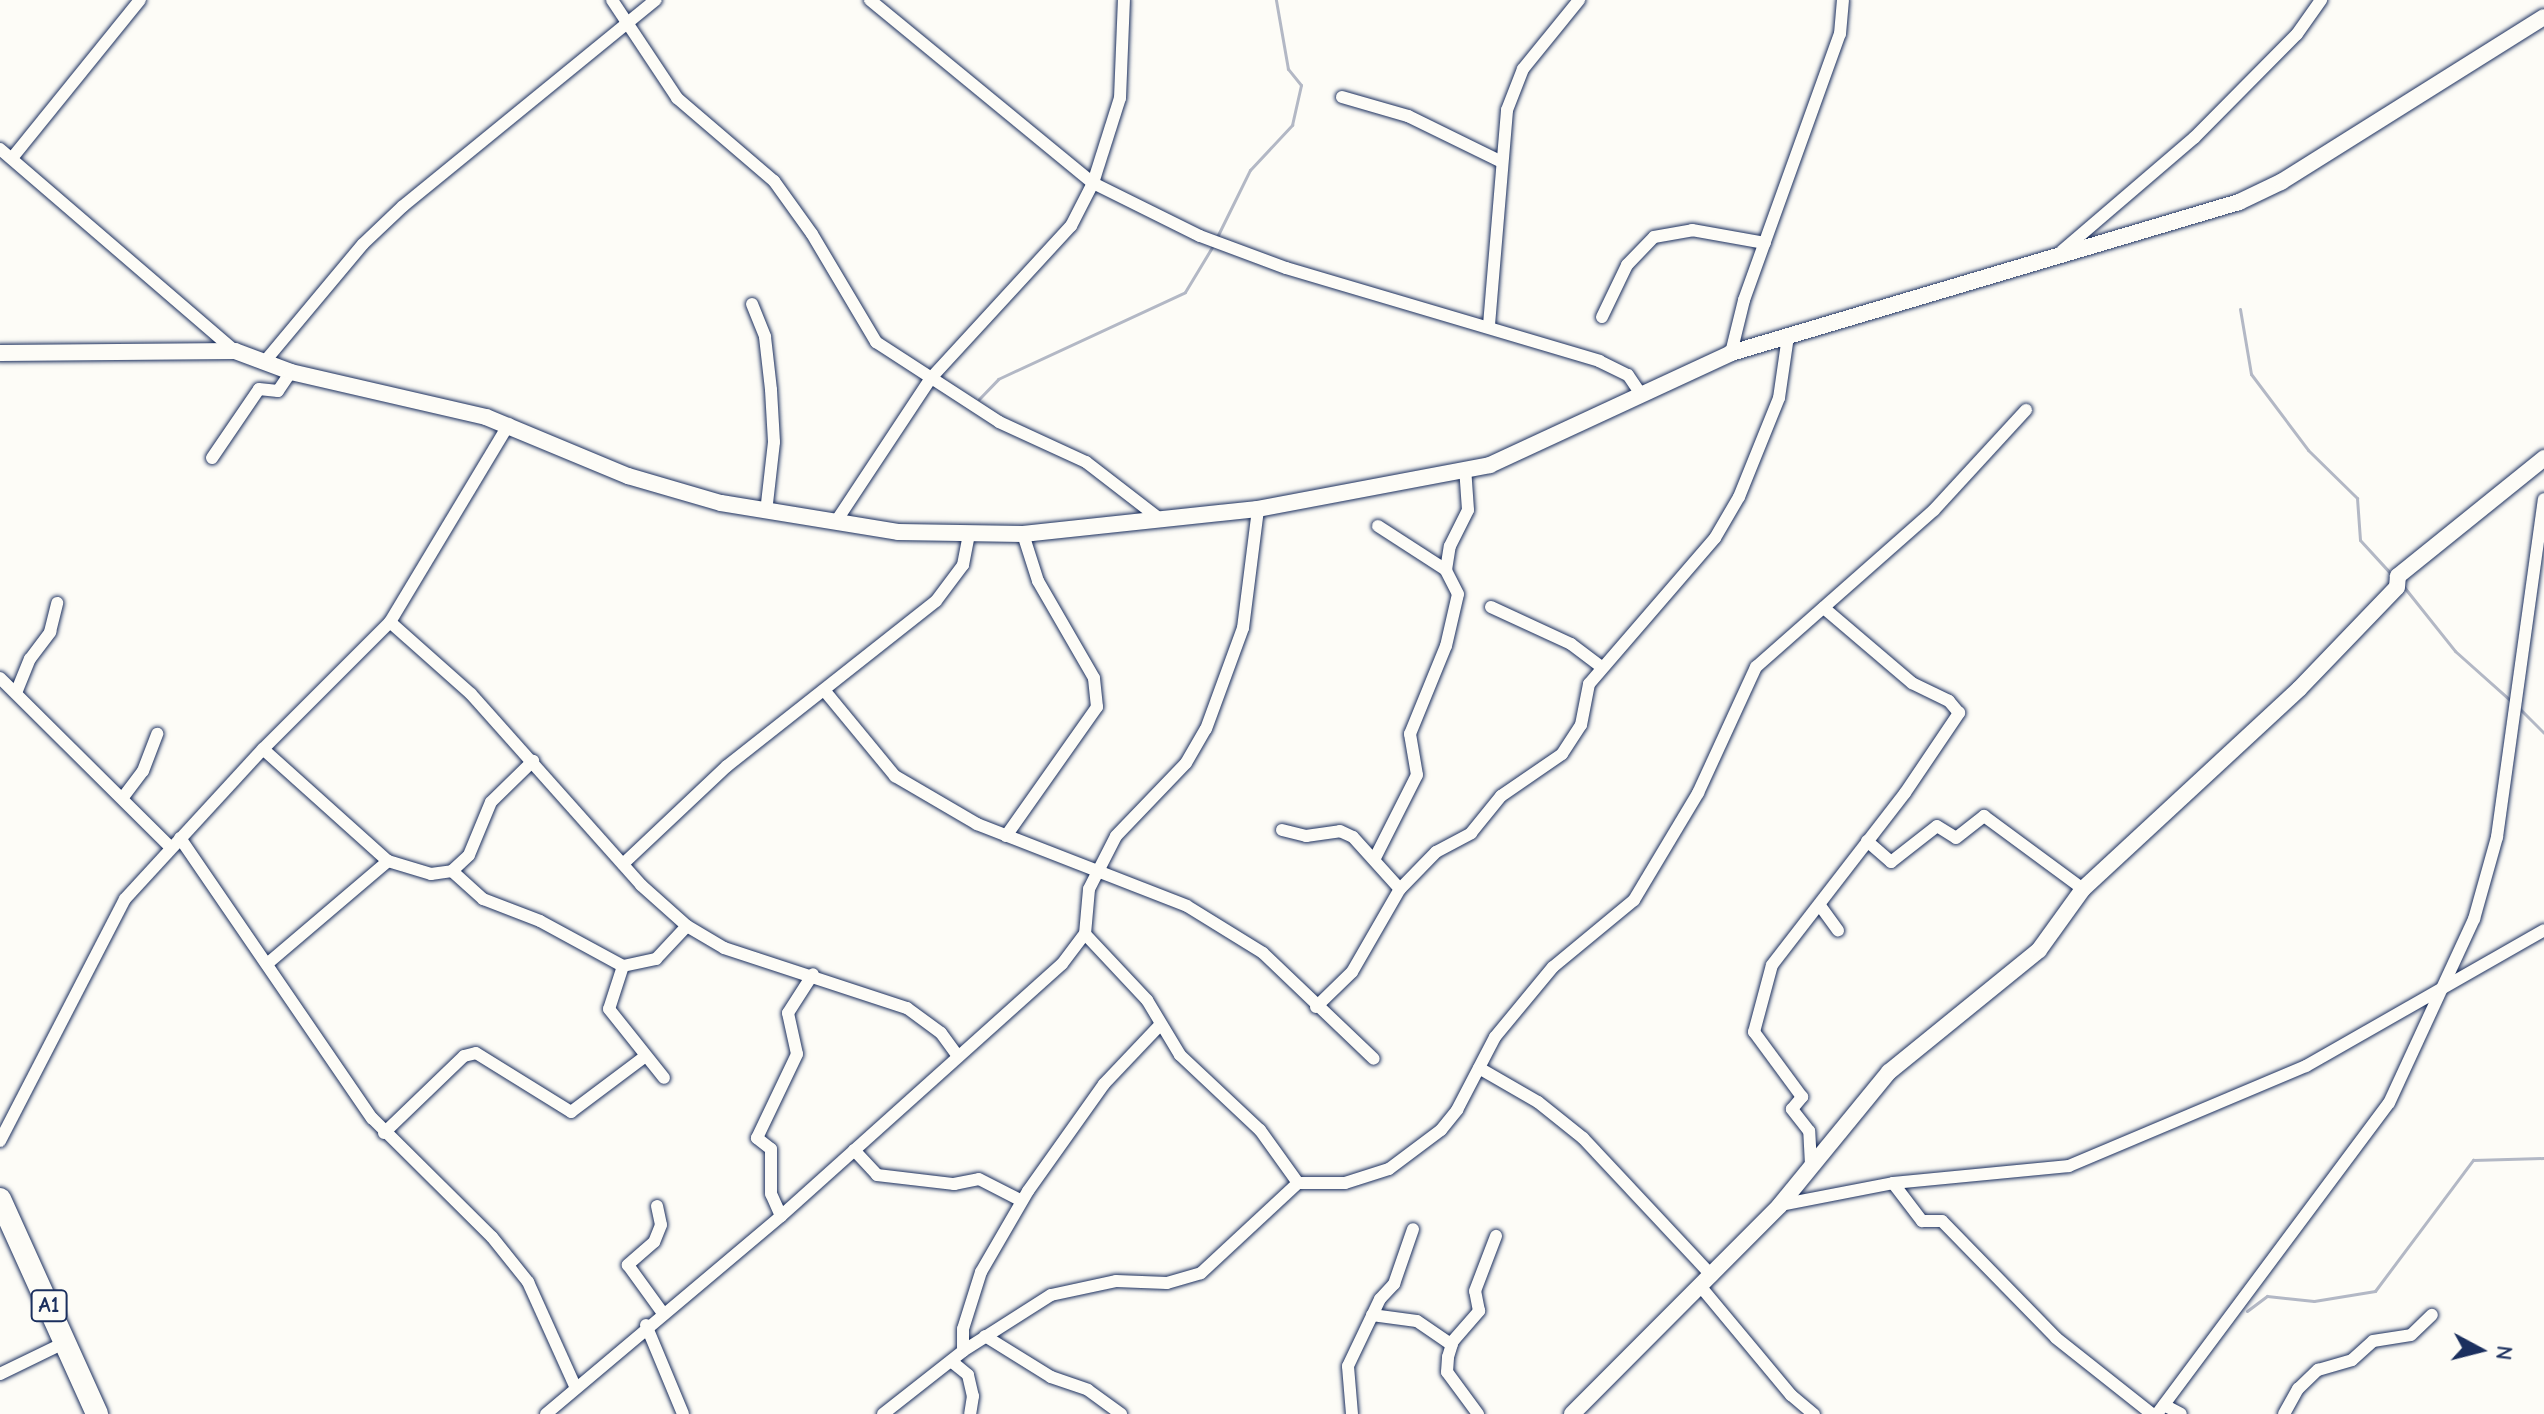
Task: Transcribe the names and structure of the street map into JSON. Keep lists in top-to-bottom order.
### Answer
{
  "streets": {
    "highway": ["A1"]
  },
  "north": "right"
}
